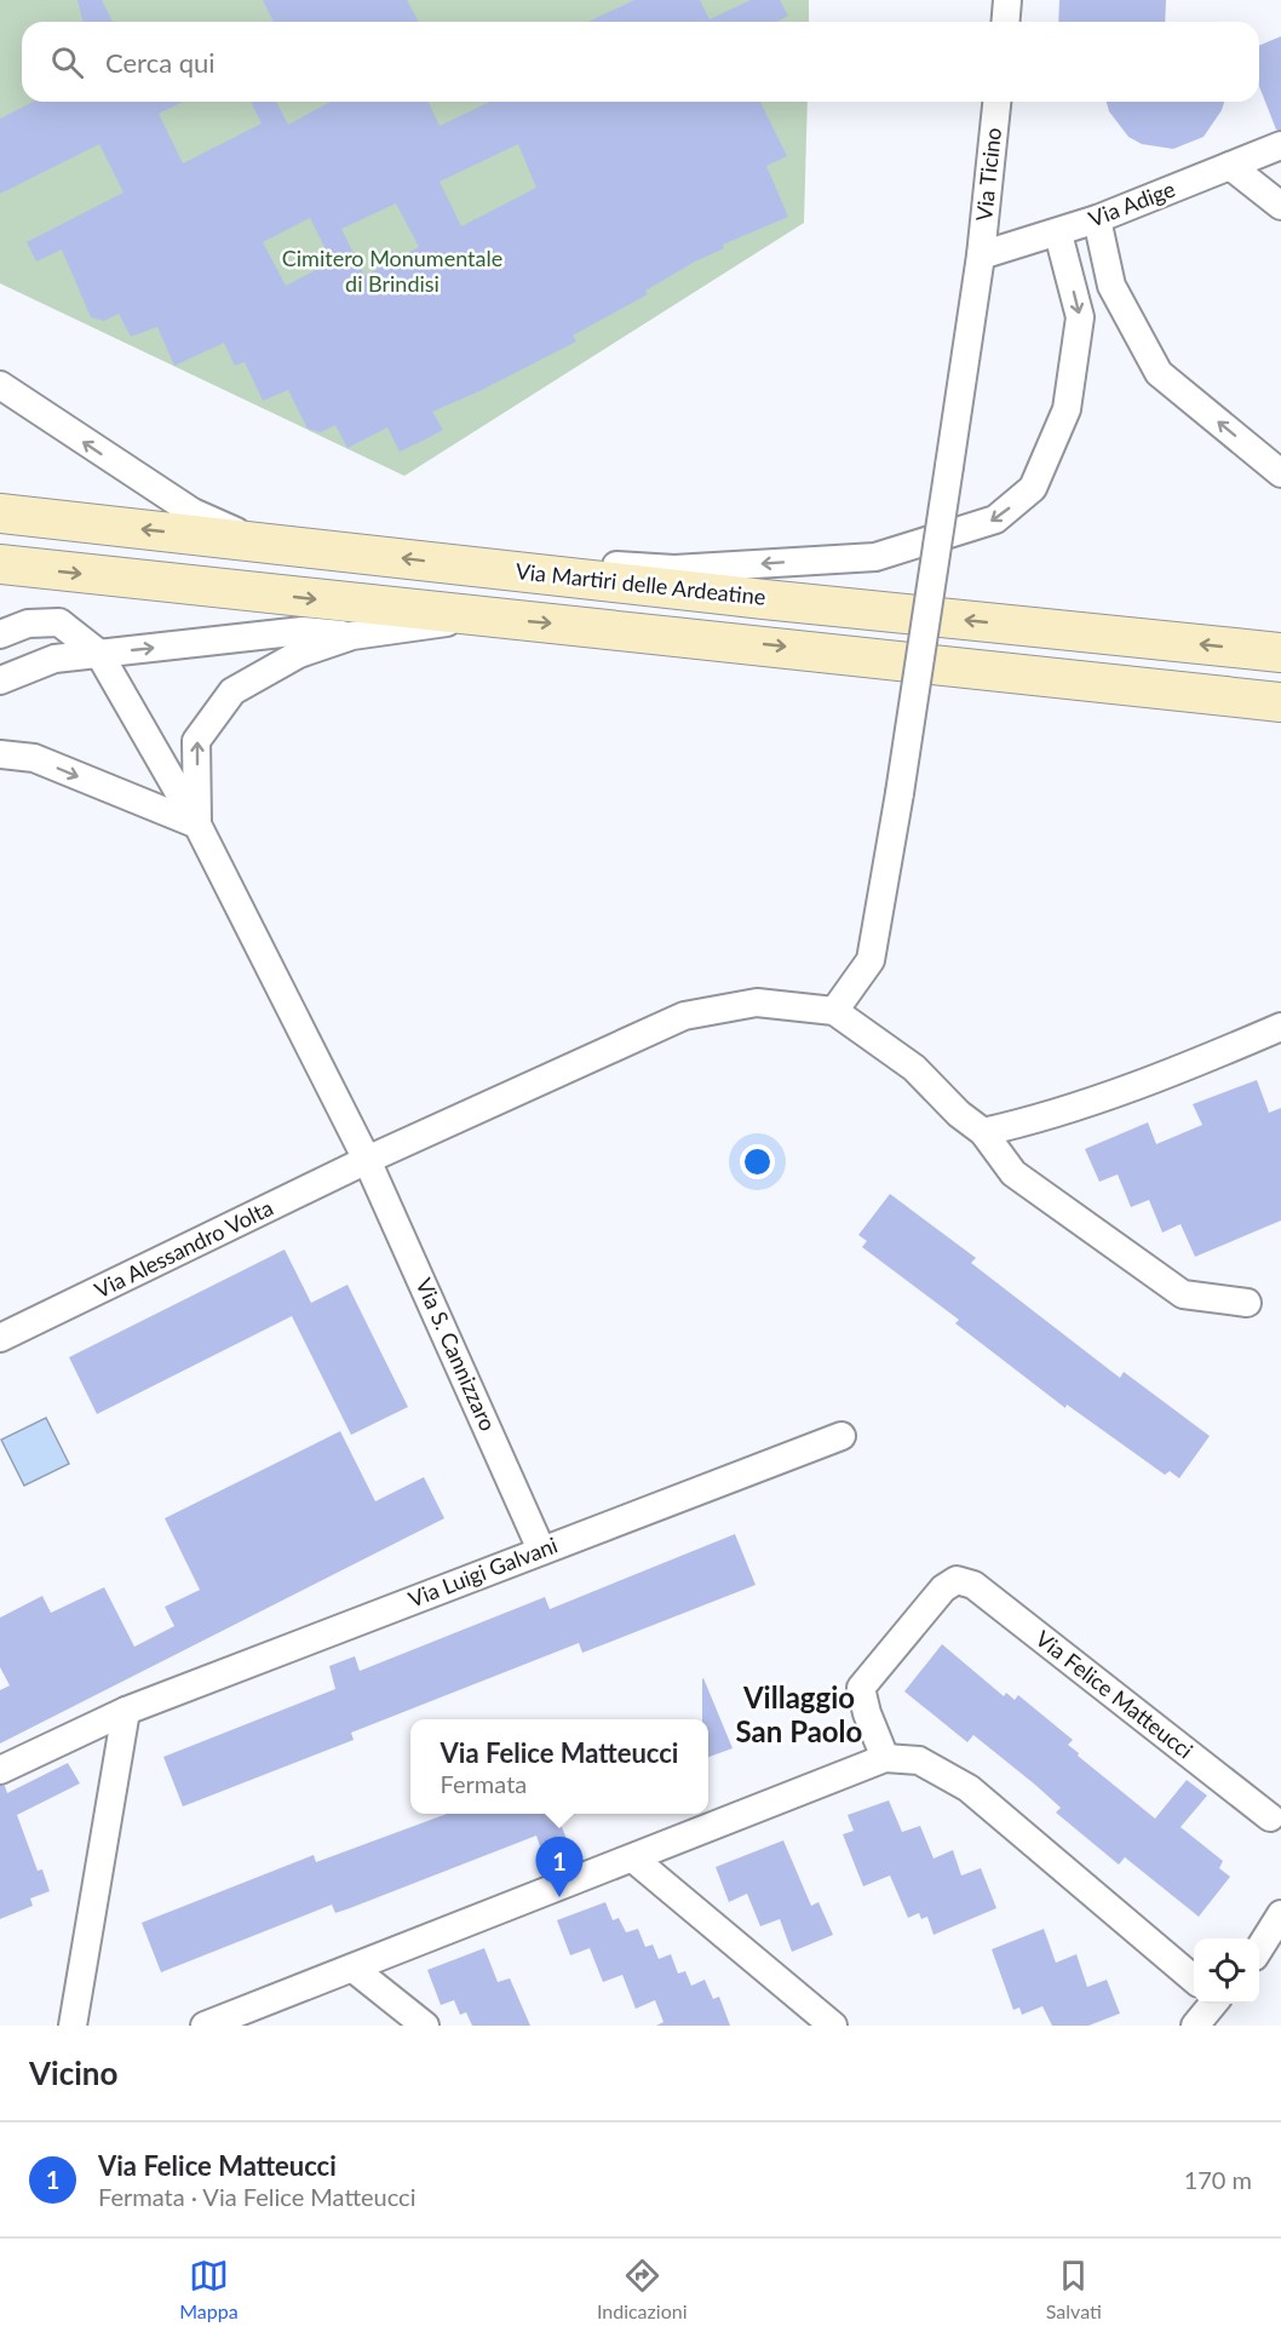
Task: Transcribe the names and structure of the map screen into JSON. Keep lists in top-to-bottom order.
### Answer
{
  "streets": {
    "street": [
      "Via Ticino",
      "Via Adige",
      "Via Martiri delle Ardeatine",
      "Via Alessandro Volta",
      "Via S. Cannizzaro",
      "Via Luigi Galvani",
      "Via Felice Matteucci"
    ]
  },
  "crossings": [
    ["Via Ticino", "Via Adige"],
    ["Via Ticino", "Via Alessandro Volta"],
    ["Via Alessandro Volta", "Via S. Cannizzaro"],
    ["Via S. Cannizzaro", "Via Luigi Galvani"]
  ],
  "districts": ["Villaggio San Paolo"],
  "parks": ["Cimitero Monumentale di Brindisi"],
  "page": {
    "search": "Cerca qui",
    "popup": ["Via Felice Matteucci", "Fermata"],
    "pins": "1",
    "heading": "Vicino",
    "list": [
      {
        "mark": "1",
        "name": "Via Felice Matteucci",
        "note": "Fermata · Via Felice Matteucci",
        "value": "170 m"
      }
    ],
    "nav": ["Mappa", "Indicazioni", "Salvati"]
  }
}
